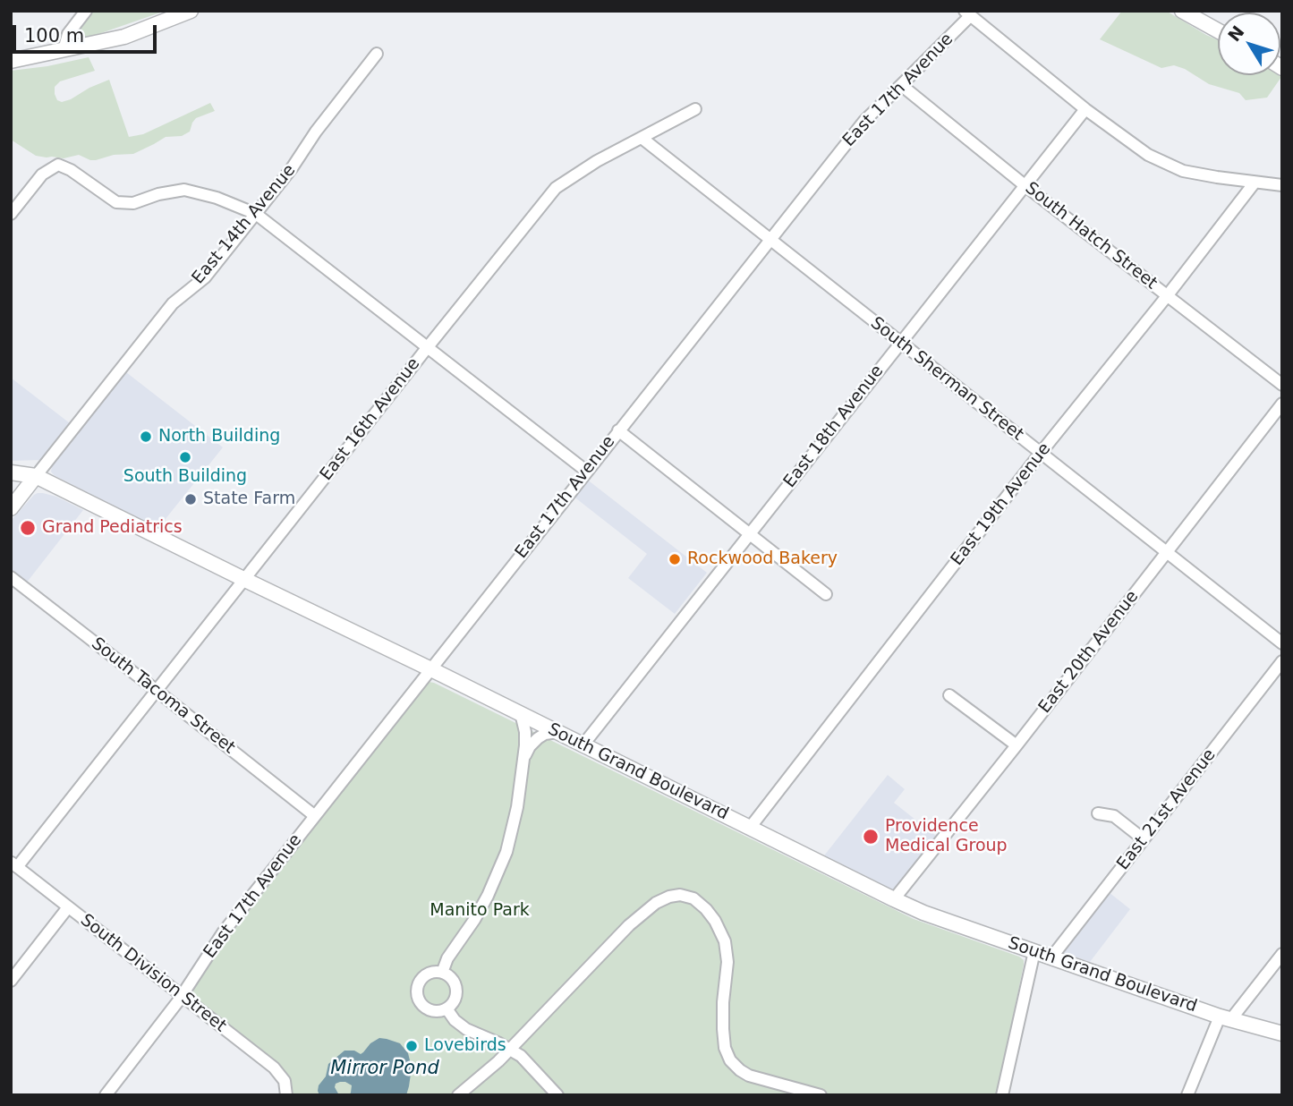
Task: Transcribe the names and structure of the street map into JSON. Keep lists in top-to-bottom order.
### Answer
{
  "streets": {
    "main road": ["East 14th Avenue", "South Grand Boulevard"],
    "street": [
      "East 17th Avenue",
      "South Hatch Street",
      "South Sherman Street",
      "East 16th Avenue",
      "East 18th Avenue",
      "East 19th Avenue",
      "East 20th Avenue",
      "South Tacoma Street",
      "East 21st Avenue",
      "South Division Street"
    ]
  },
  "crossings": [
    ["East 17th Avenue", "South Hatch Street"],
    ["East 17th Avenue", "South Sherman Street"],
    ["East 17th Avenue", "South Tacoma Street"],
    ["East 17th Avenue", "South Grand Boulevard"],
    ["East 17th Avenue", "South Division Street"],
    ["East 14th Avenue", "South Grand Boulevard"],
    ["South Hatch Street", "East 18th Avenue"],
    ["South Hatch Street", "East 19th Avenue"],
    ["South Sherman Street", "East 16th Avenue"],
    ["South Sherman Street", "East 18th Avenue"],
    ["South Sherman Street", "East 19th Avenue"],
    ["South Sherman Street", "East 20th Avenue"],
    ["East 16th Avenue", "South Tacoma Street"],
    ["East 16th Avenue", "South Grand Boulevard"],
    ["East 16th Avenue", "South Division Street"],
    ["East 18th Avenue", "South Grand Boulevard"],
    ["East 19th Avenue", "South Grand Boulevard"],
    ["East 20th Avenue", "South Grand Boulevard"],
    ["South Grand Boulevard", "East 21st Avenue"]
  ],
  "water": ["Mirror Pond"],
  "parks": ["Manito Park"],
  "places": [
    "North Building",
    "South Building",
    "State Farm",
    "Grand Pediatrics",
    "Rockwood Bakery",
    "Providence Medical Group",
    "Lovebirds"
  ],
  "scale_bar": "100 m",
  "north": "top left"
}
